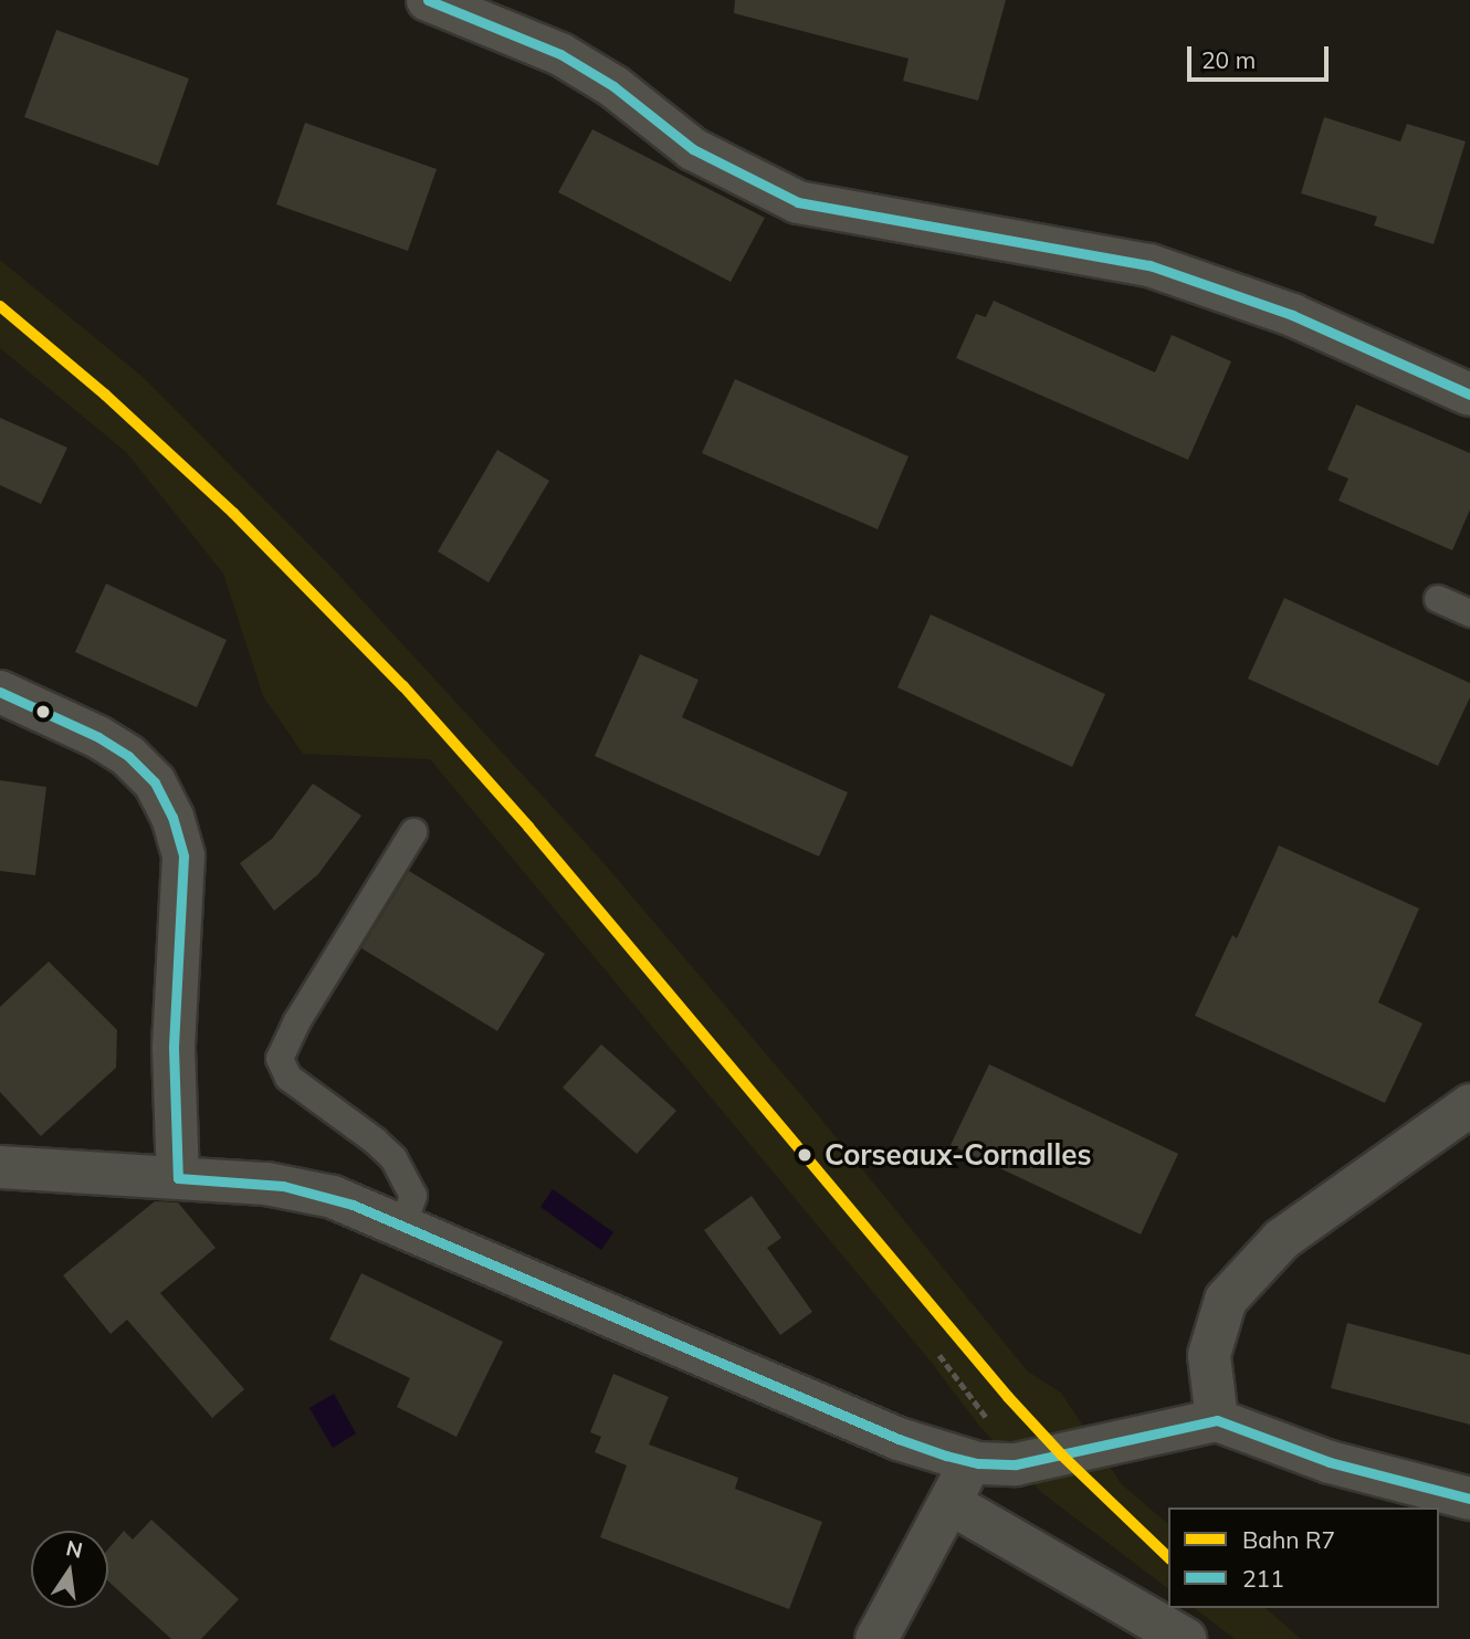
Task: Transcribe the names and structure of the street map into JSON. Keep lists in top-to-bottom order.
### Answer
{
  "places": ["Corseaux-Cornalles"],
  "lines": ["transit line 211", "rail line R7"],
  "legend": ["Bahn R7", "211"],
  "scale_bar": "20 m",
  "north": "top"
}
